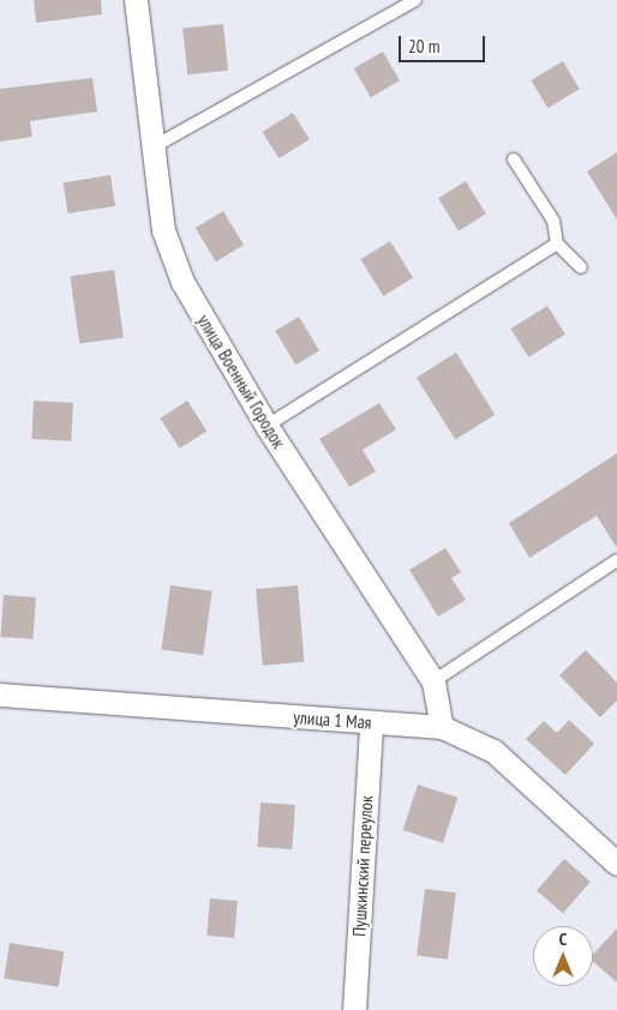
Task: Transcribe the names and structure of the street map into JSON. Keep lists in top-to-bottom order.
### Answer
{
  "streets": {
    "street": ["улица Военный Городок", "улица 1 Мая", "Пушкинский переулок"]
  },
  "crossings": [
    ["улица Военный Городок", "улица 1 Мая"],
    ["улица 1 Мая", "Пушкинский переулок"]
  ],
  "scale_bar": "20 m",
  "north": "top"
}
